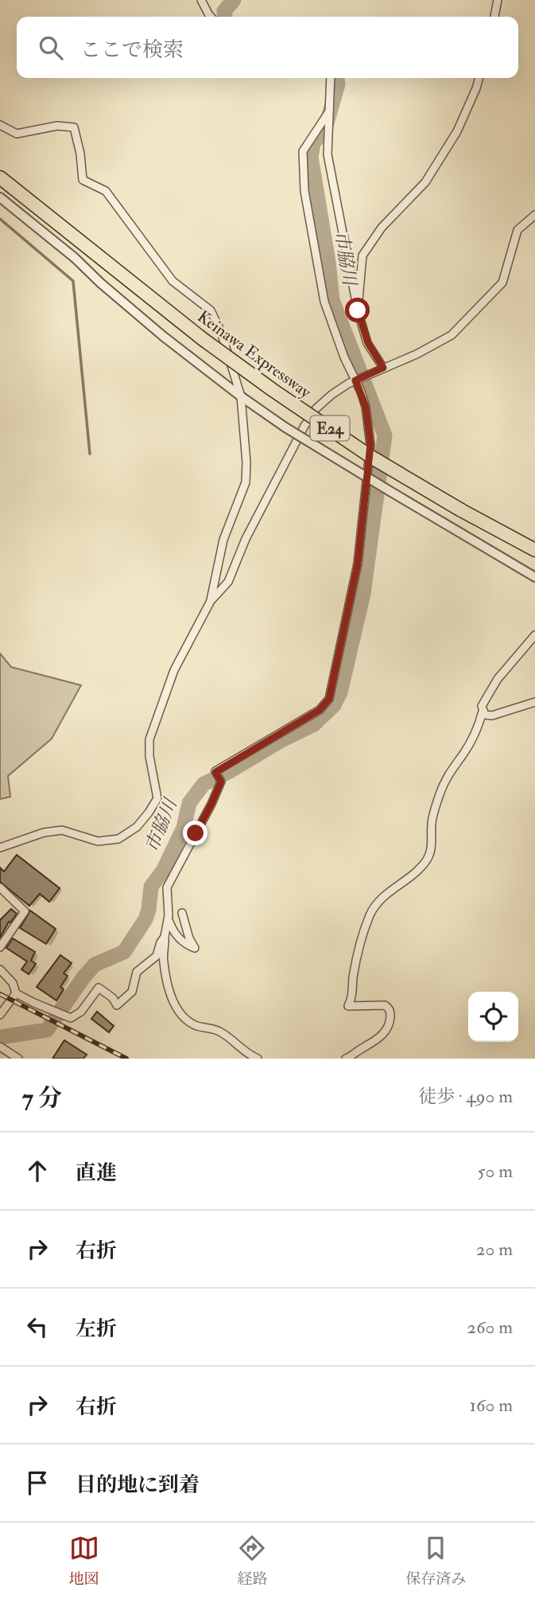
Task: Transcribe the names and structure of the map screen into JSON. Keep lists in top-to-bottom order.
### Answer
{
  "streets": {
    "highway": ["Keinawa Expressway", "E24"]
  },
  "water": ["市脇川"],
  "page": {
    "search": "ここで検索",
    "heading": ["7 分", "徒歩 · 490 m"],
    "list": [
      ["直進", "50 m"],
      ["右折", "20 m"],
      ["左折", "260 m"],
      ["右折", "160 m"],
      "目的地に到着"
    ],
    "nav": ["地図", "経路", "保存済み"]
  }
}
